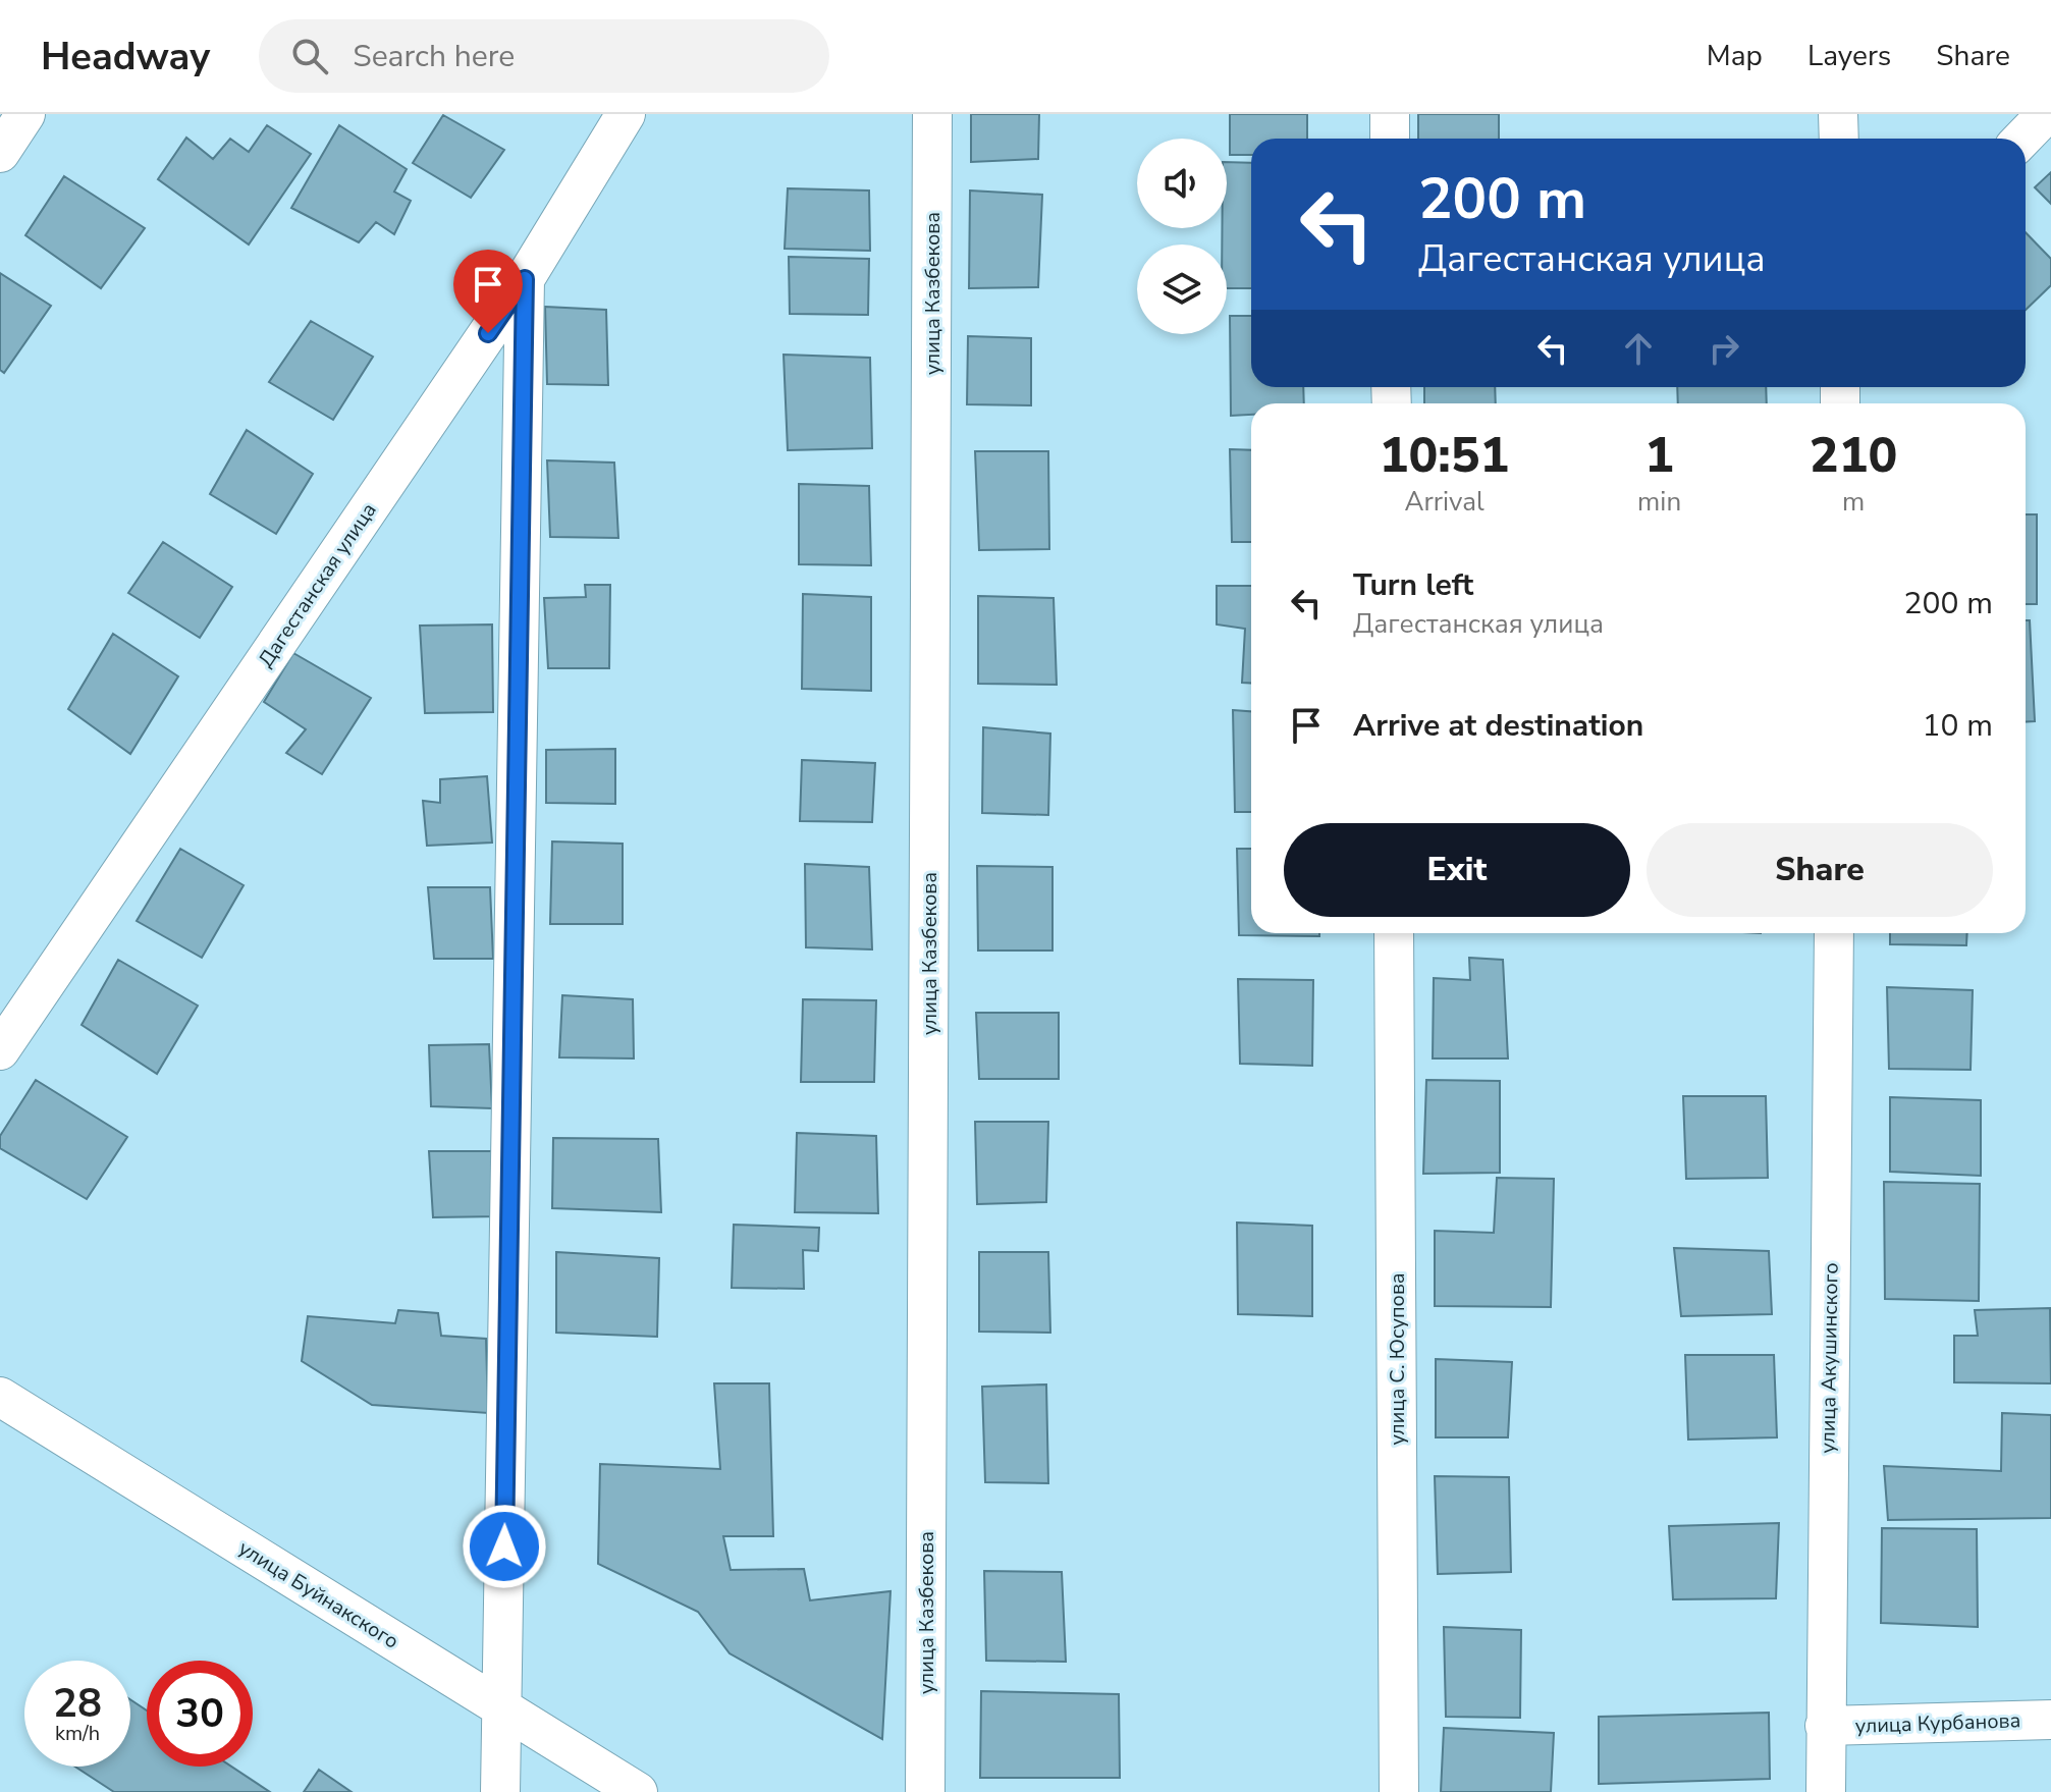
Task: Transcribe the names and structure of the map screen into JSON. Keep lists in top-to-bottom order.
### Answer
{
  "streets": {
    "street": [
      "улица Казбекова",
      "Дагестанская улица",
      "улица Акушинского",
      "улица С. Юсупова",
      "улица Буйнакского",
      "улица Курбанова"
    ]
  },
  "crossings": [
    ["улица Акушинского", "улица Курбанова"]
  ],
  "page": {
    "header": "Headway",
    "search": "Search here",
    "nav": ["Map", "Layers", "Share"],
    "turn": ["200 m", "Дагестанская улица"],
    "eta": [
      "10:51",
      "Arrival",
      "1",
      "min",
      "210",
      "m"
    ],
    "list": [
      {
        "name": "Turn left",
        "note": "Дагестанская улица",
        "value": "200 m"
      },
      {
        "name": "Arrive at destination",
        "value": "10 m"
      }
    ],
    "buttons": ["Exit", "Share"],
    "speed": "28 km/h",
    "limit": "30"
  }
}
